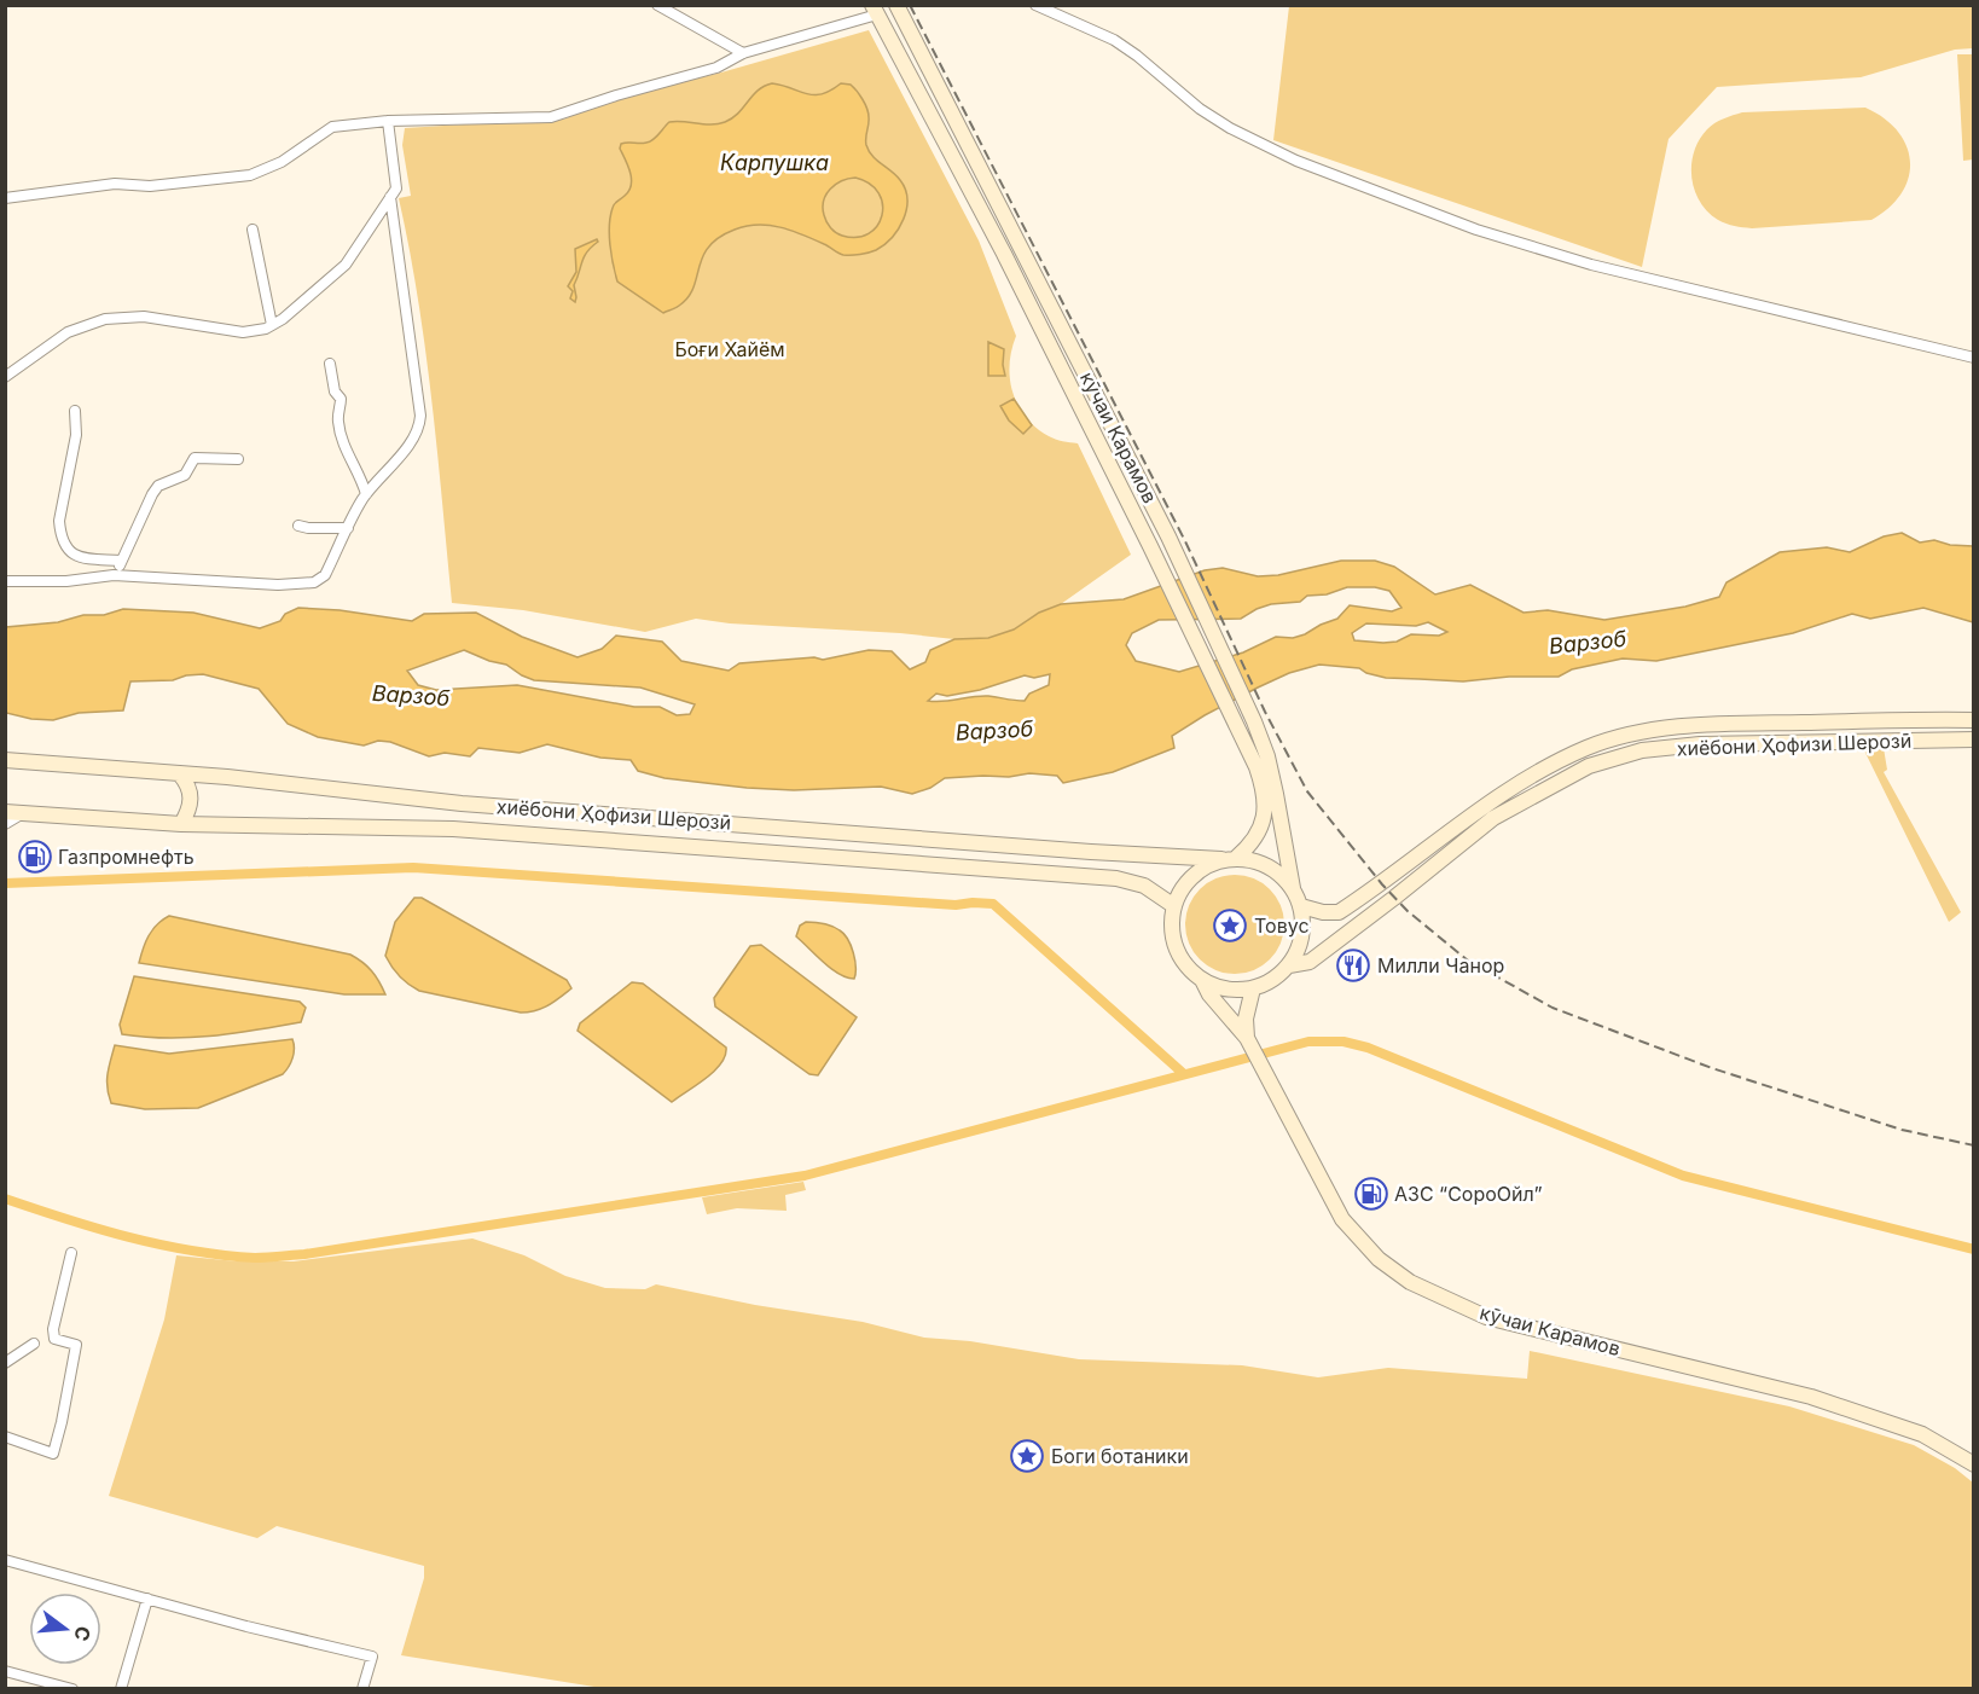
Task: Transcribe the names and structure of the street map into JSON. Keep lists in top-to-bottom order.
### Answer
{
  "streets": {
    "main road": ["кӯчаи Карамов", "хиёбони Ҳофизи Шерозӣ"]
  },
  "crossings": [
    ["кӯчаи Карамов", "хиёбони Ҳофизи Шерозӣ"]
  ],
  "water": ["Карпушка", "Варзоб"],
  "parks": ["Боғи Хайём"],
  "places": {
    "fuel station": ["Газпромнефть", "АЗС “СороОйл”"],
    "place": ["Товус", "Боги ботаники"],
    "restaurant": ["Милли Чанор"]
  },
  "north": "right"
}
